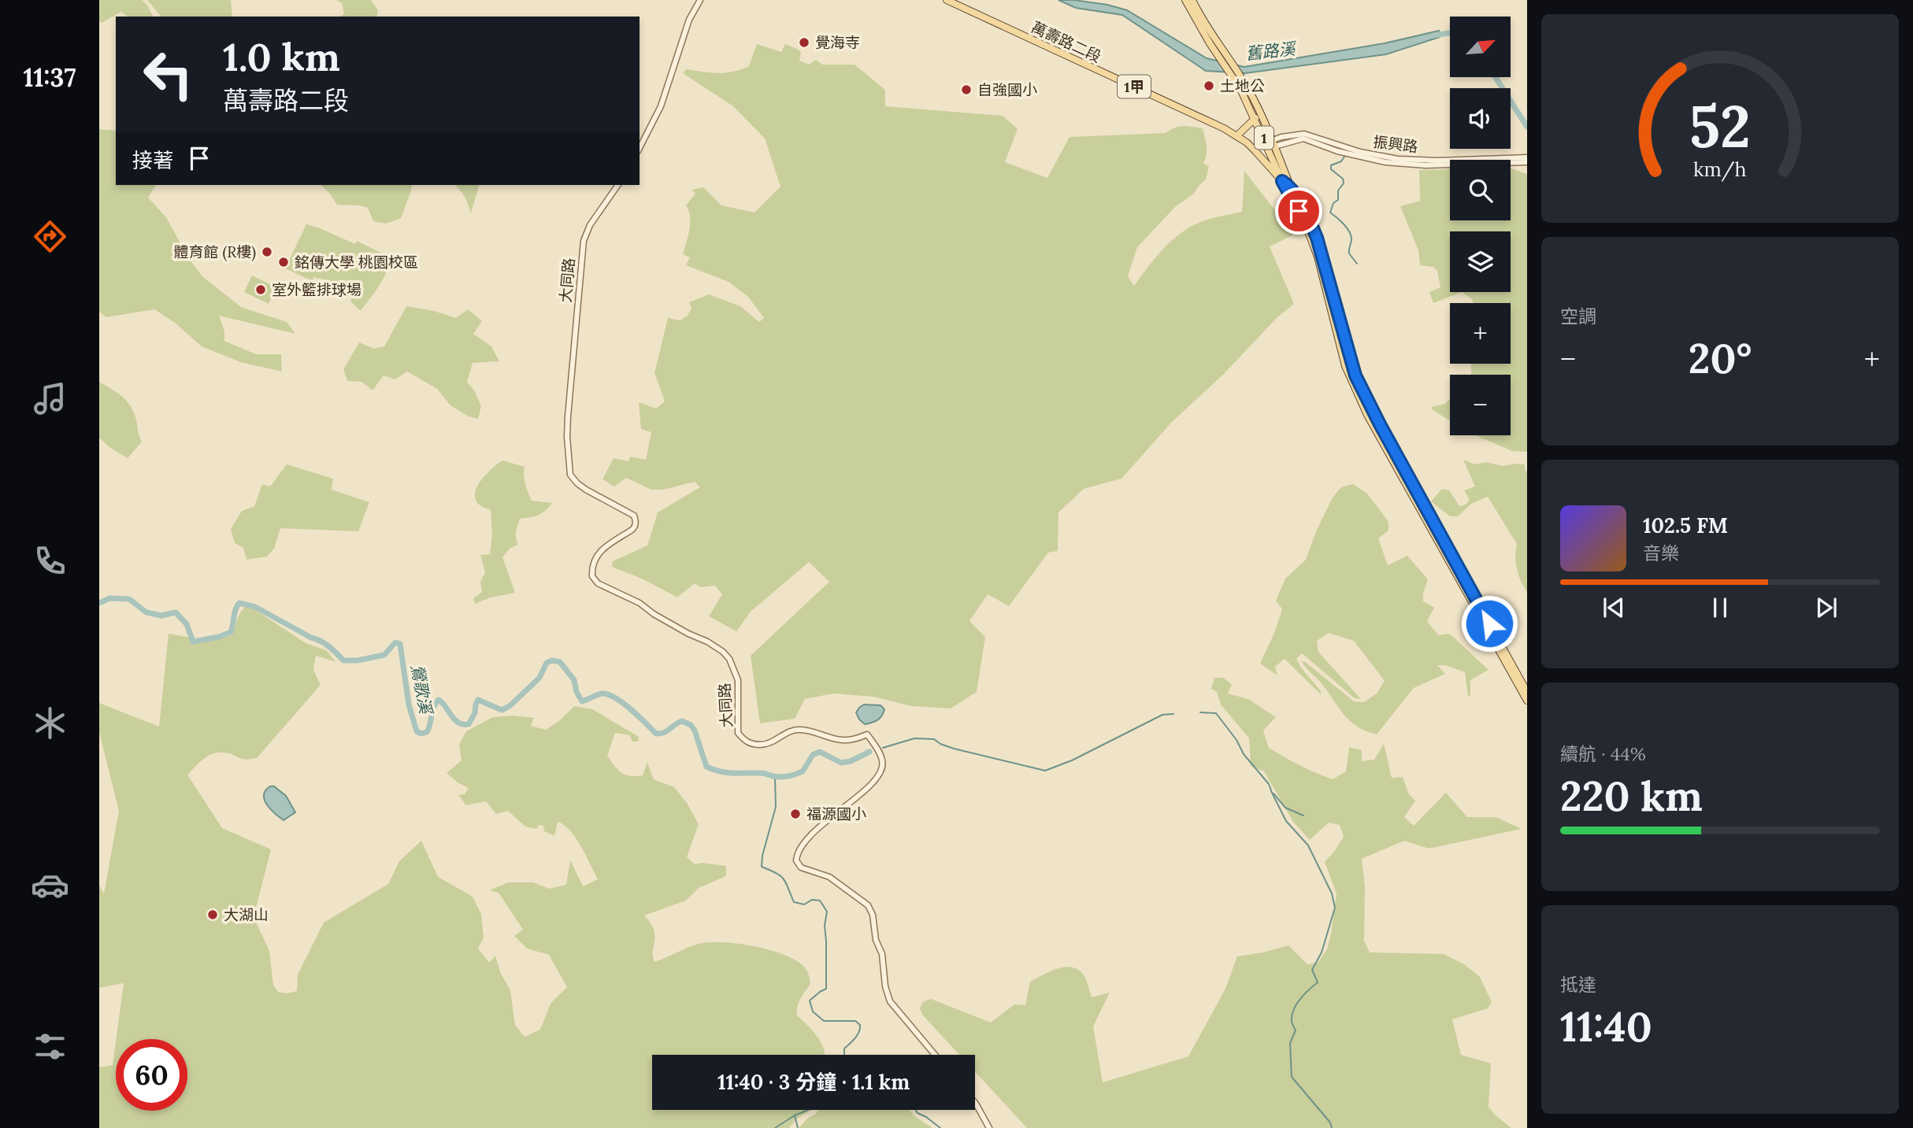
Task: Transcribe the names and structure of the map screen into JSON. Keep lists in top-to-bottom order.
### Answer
{
  "streets": {
    "main road": ["萬壽路二段", "1甲", "1"],
    "street": ["振興路", "大同路"]
  },
  "crossings": [
    ["萬壽路二段", "1"],
    ["1", "振興路"]
  ],
  "water": ["舊路溪", "鶯歌溪"],
  "places": [
    "覺海寺",
    "土地公",
    "自強國小",
    "體育館 (R樓)",
    "銘傳大學 桃園校區",
    "室外籃排球場",
    "福源國小",
    "大湖山"
  ],
  "north": "top right",
  "page": {
    "tabs": "11:37",
    "map_buttons": ["+", "−"],
    "turn": ["1.0 km", "萬壽路二段"],
    "then": "接著",
    "tile": [
      "空調",
      ["續航 · 44%", "220 km"],
      ["抵達", "11:40"]
    ],
    "heat": ["−", "20°", "+"],
    "song": ["102.5 FM", "音樂"],
    "limit": "60",
    "trip": "11:40 · 3 分鐘 · 1.1 km",
    "gauge": ["52", "km/h"]
  }
}
